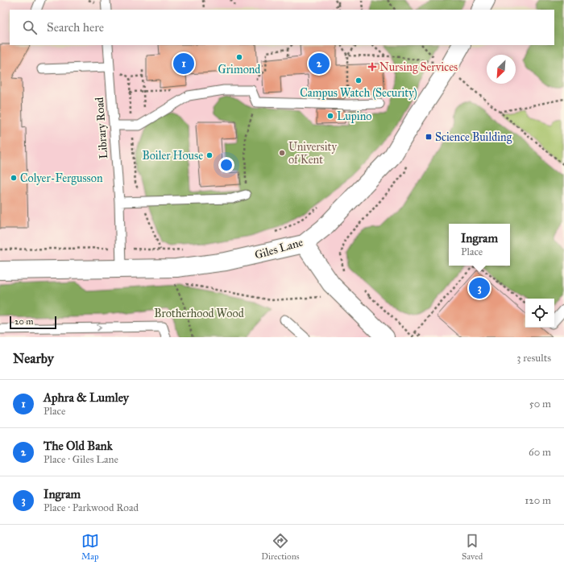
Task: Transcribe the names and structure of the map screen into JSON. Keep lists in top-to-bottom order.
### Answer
{
  "streets": {
    "street": ["Giles Lane"],
    "lane": ["Library Road"]
  },
  "crossings": [
    ["Library Road", "Giles Lane"]
  ],
  "parks": ["Brotherhood Wood"],
  "places": {
    "other": [
      "Grimond",
      "Campus Watch (Security)",
      "Lupino",
      "University of Kent",
      "Boiler House",
      "Colyer-Fergusson"
    ],
    "health": ["Nursing Services"],
    "transit": ["Science Building"]
  },
  "scale_bar": "20 m",
  "north": "bottom left",
  "page": {
    "search": "Search here",
    "pins": ["1", "2", "3"],
    "popup": ["Ingram", "Place"],
    "scale": "20 m",
    "heading": ["Nearby", "3 results"],
    "list": [
      {
        "mark": "1",
        "name": "Aphra & Lumley",
        "note": "Place",
        "value": "50 m"
      },
      {
        "mark": "2",
        "name": "The Old Bank",
        "note": "Place · Giles Lane",
        "value": "60 m"
      },
      {
        "mark": "3",
        "name": "Ingram",
        "note": "Place · Parkwood Road",
        "value": "120 m"
      }
    ],
    "nav": ["Map", "Directions", "Saved"]
  }
}
